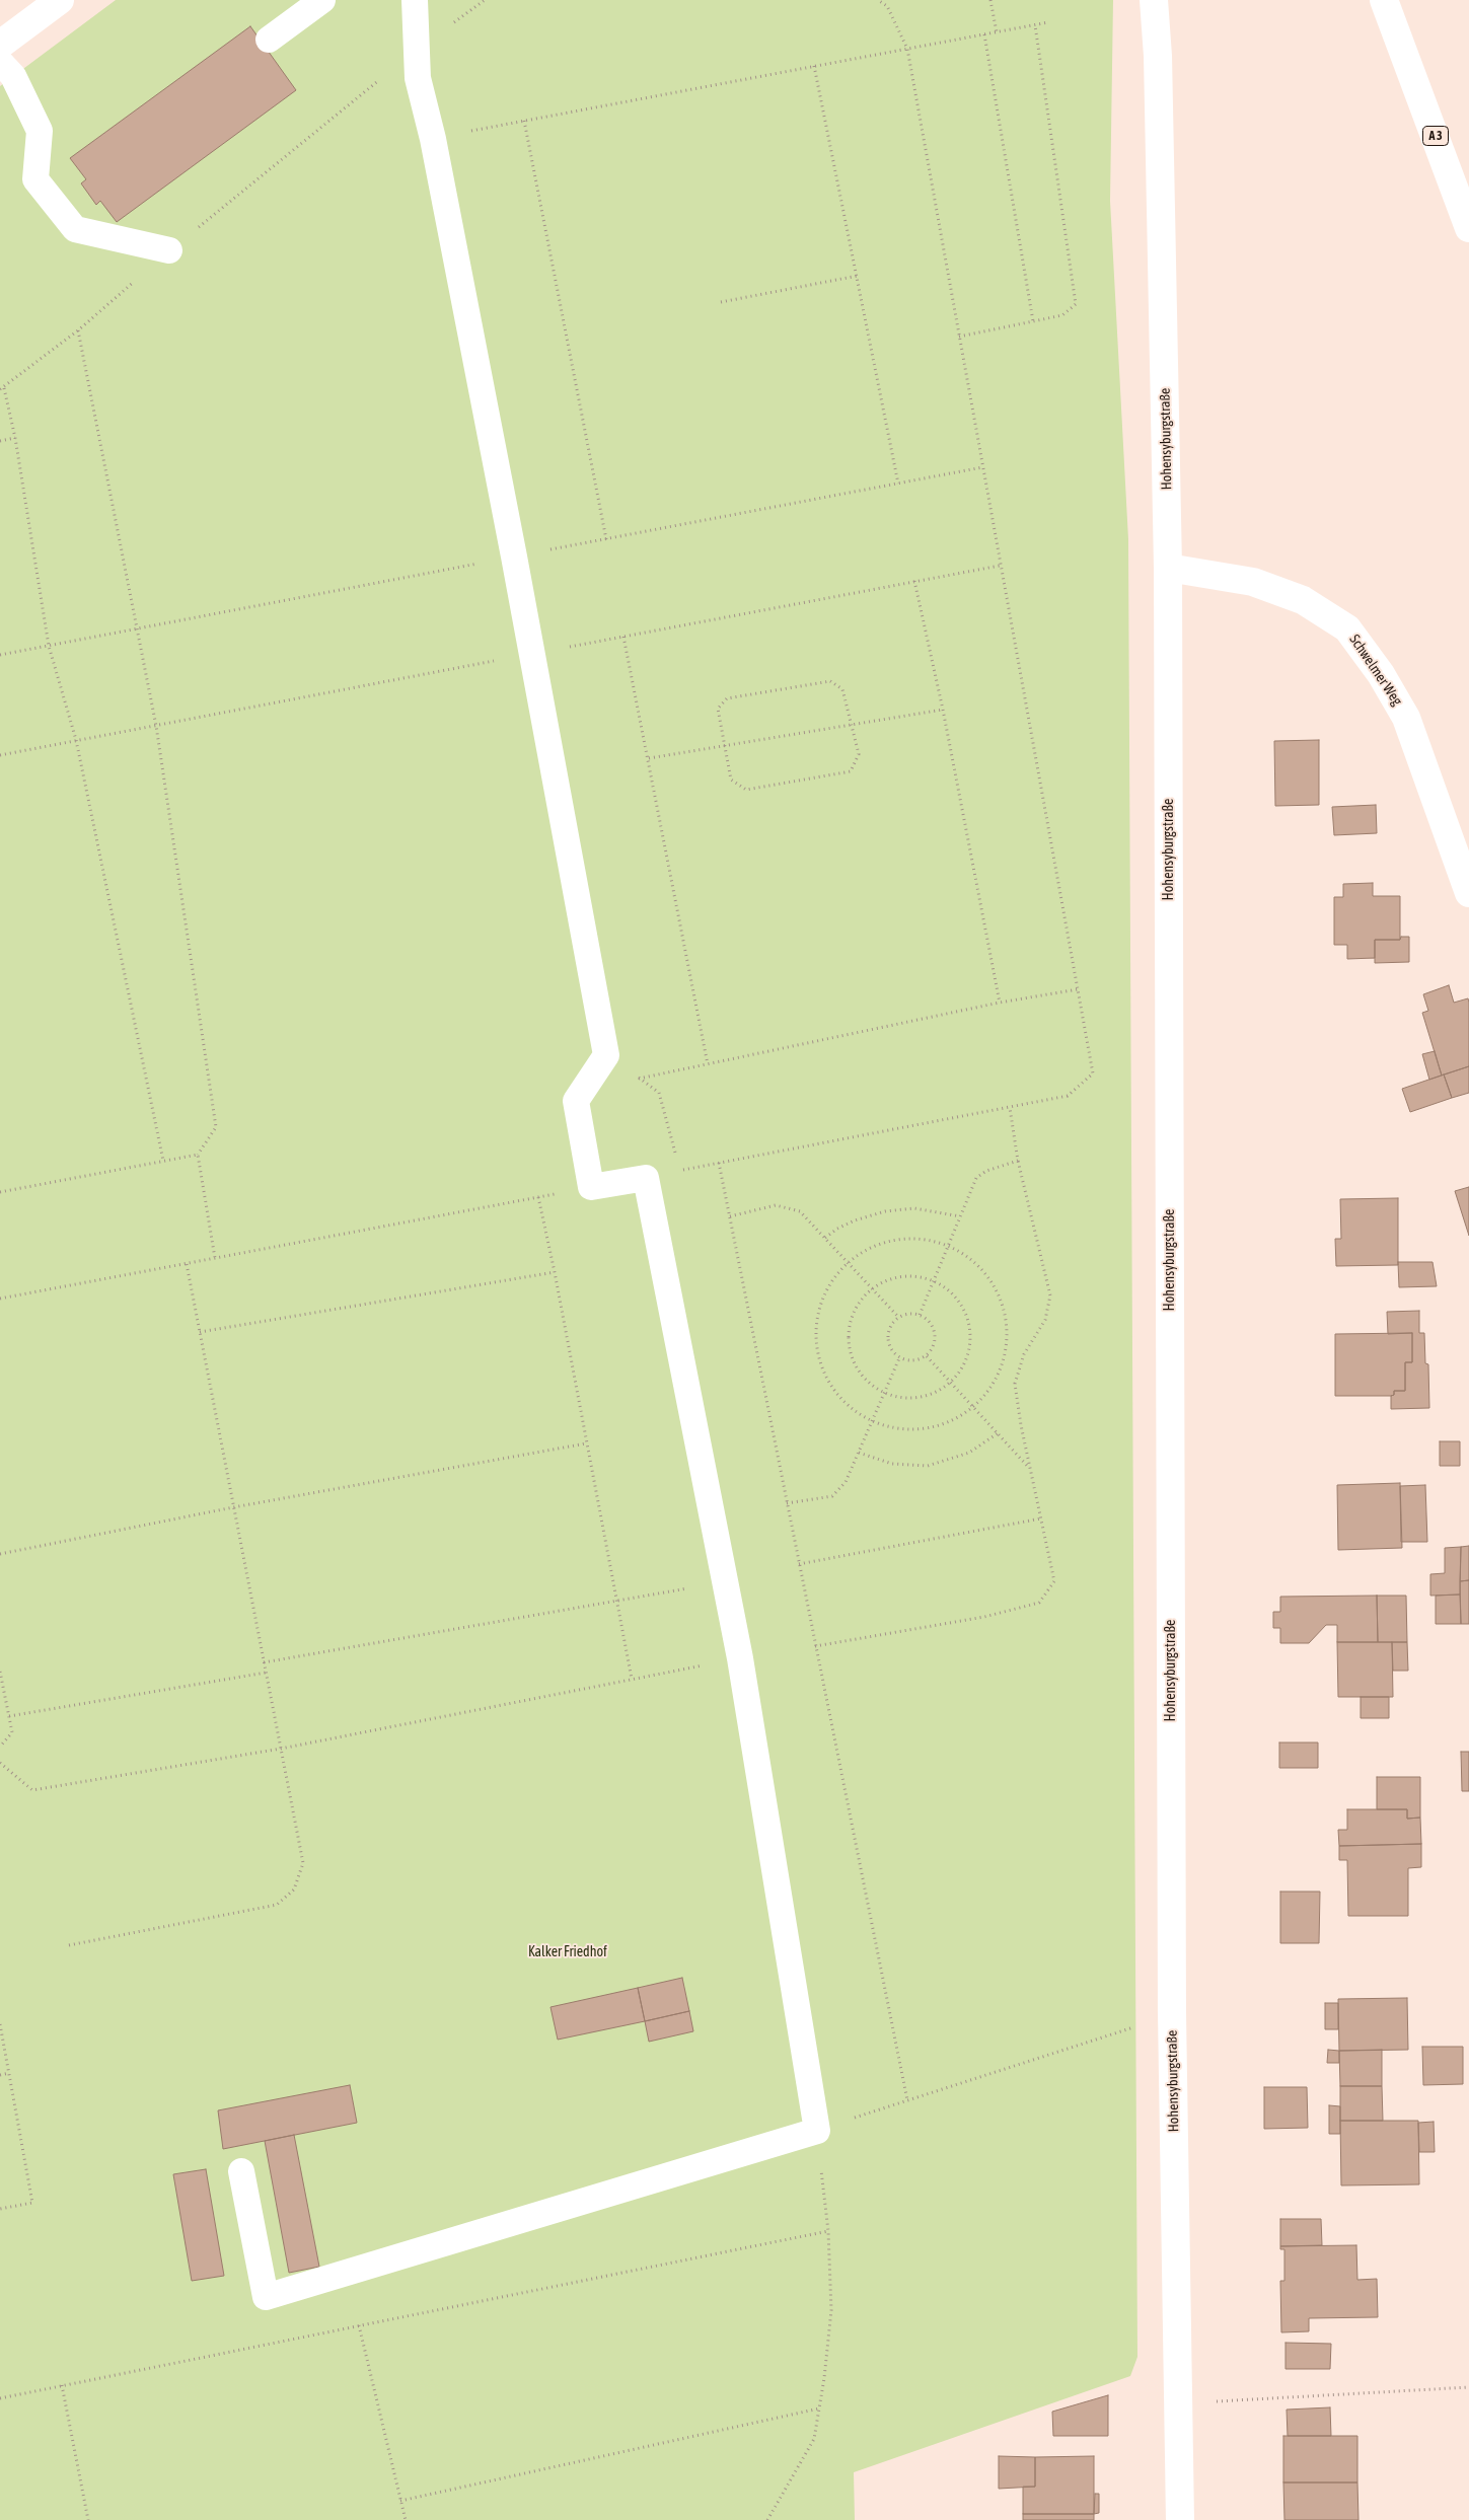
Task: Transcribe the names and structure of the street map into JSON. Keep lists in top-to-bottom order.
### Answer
{
  "streets": {
    "main road": ["A 3", "Hohensyburgstraße", "Schwelmer Weg"]
  },
  "crossings": [
    ["Hohensyburgstraße", "Schwelmer Weg"]
  ],
  "parks": ["Kalker Friedhof"]
}
